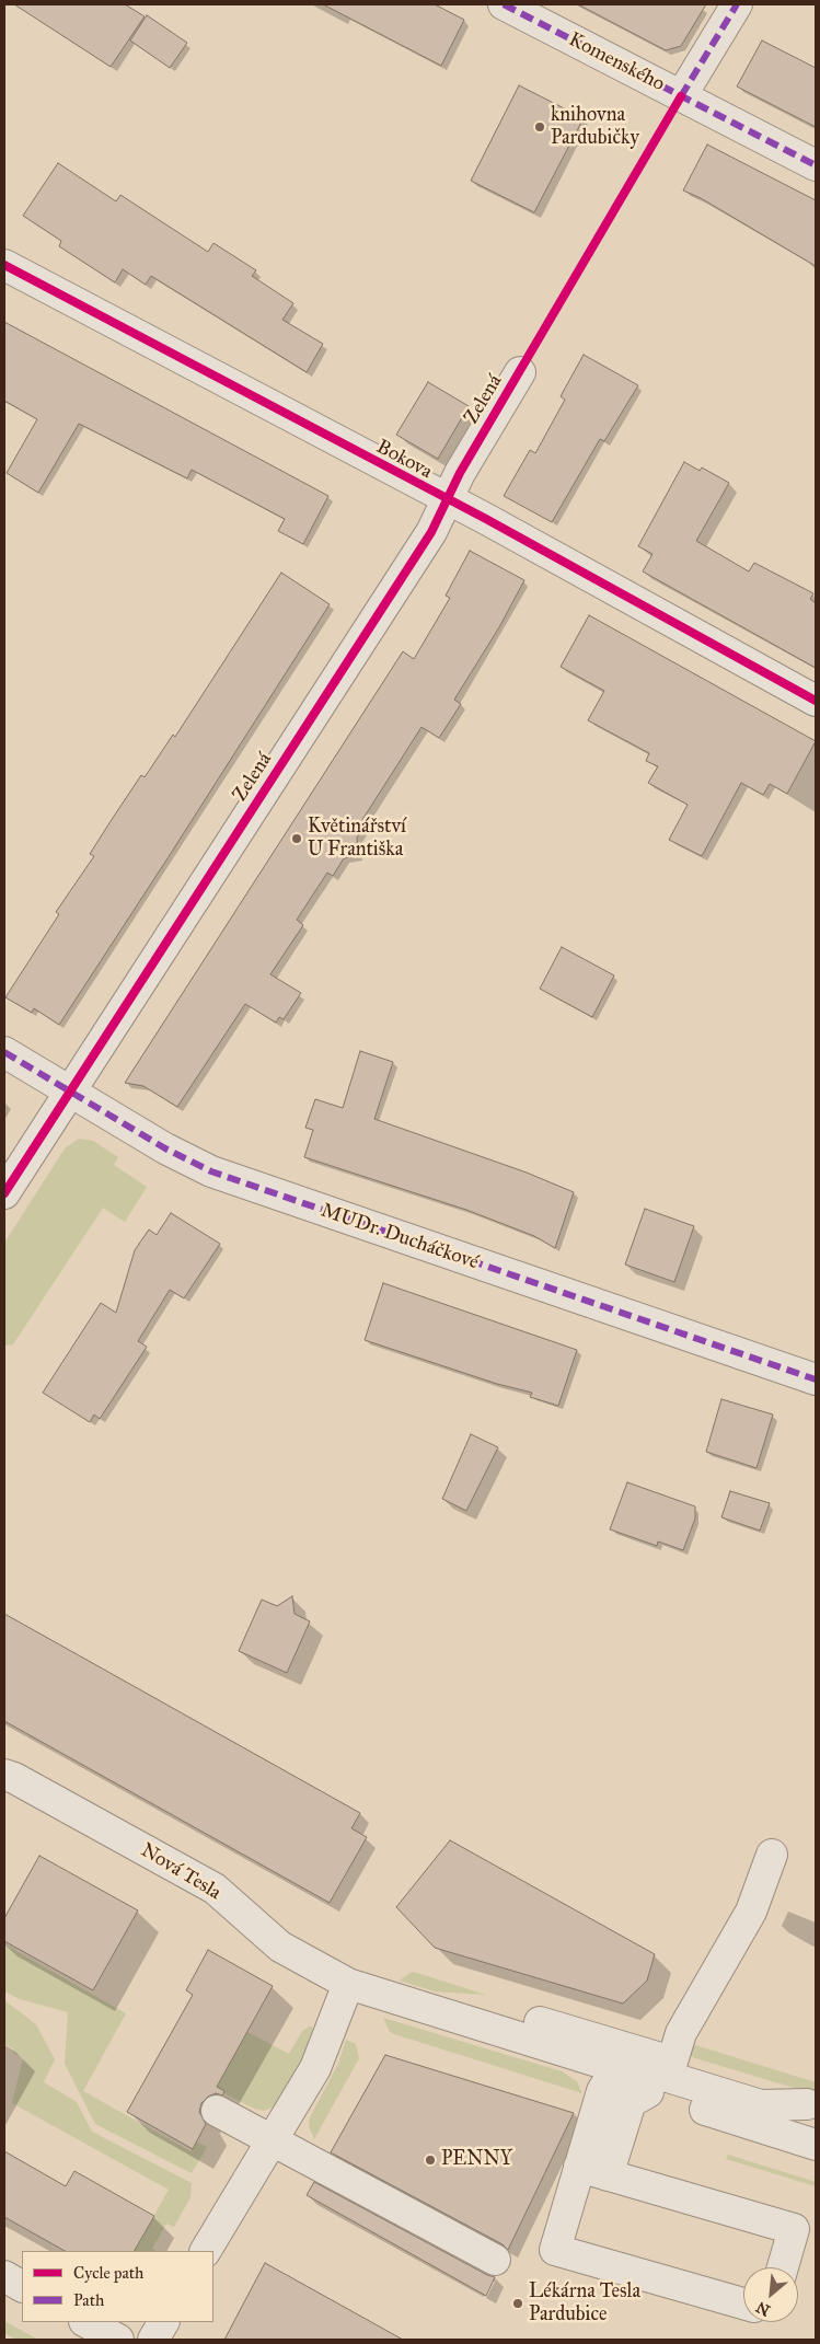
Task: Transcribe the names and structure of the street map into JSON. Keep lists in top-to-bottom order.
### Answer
{
  "streets": {
    "street": [
      "Komenského",
      "Zelená",
      "Bokova",
      "MUDr. Ducháčkové",
      "Nová Tesla"
    ]
  },
  "crossings": [
    ["Zelená", "Bokova"],
    ["Zelená", "MUDr. Ducháčkové"]
  ],
  "places": [
    "knihovna Pardubičky",
    "Květinářství U Františka",
    "PENNY",
    "Lékárna Tesla Pardubice"
  ],
  "legend": ["Cycle path", "Path"],
  "north": "bottom left"
}
